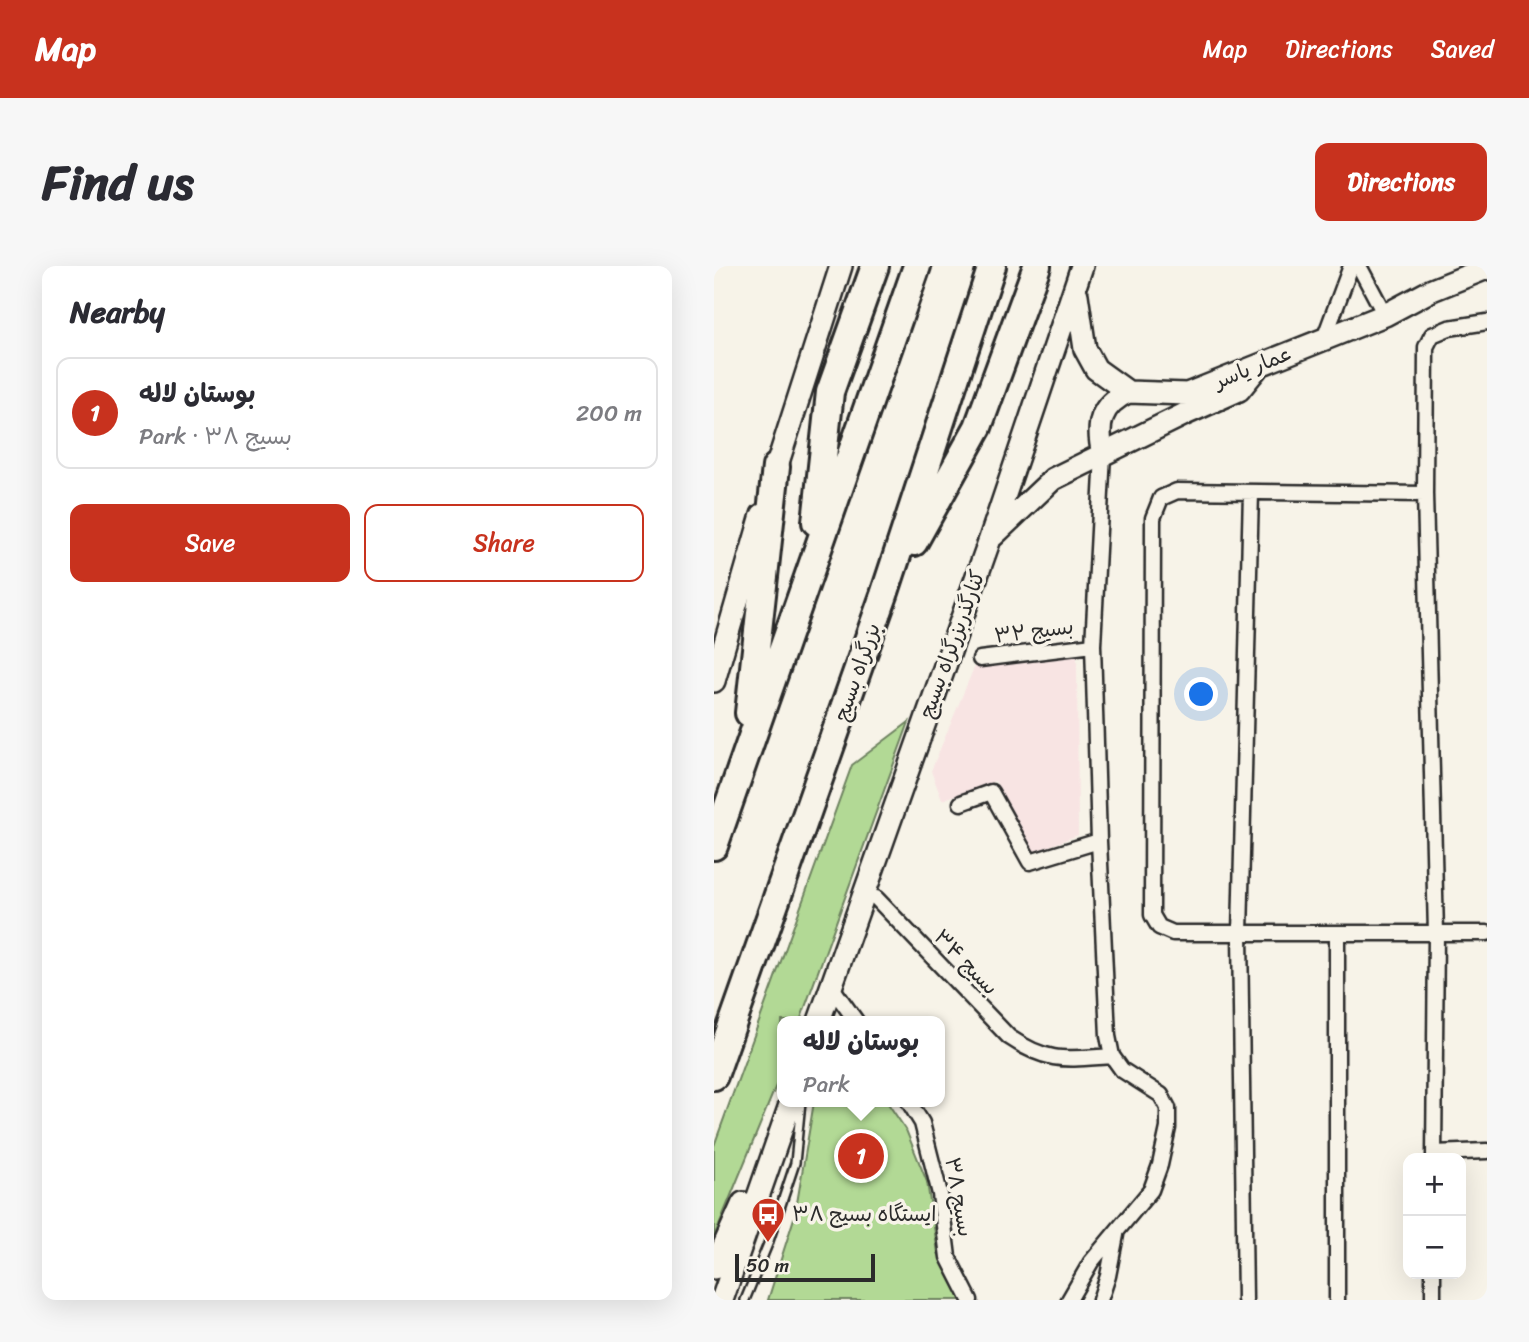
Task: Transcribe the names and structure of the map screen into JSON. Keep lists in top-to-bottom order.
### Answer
{
  "streets": {
    "highway": ["بزرگراه بسیج"],
    "main road": ["عمار یاسر", "کنارگذربزرگراه بسیج"],
    "street": ["بسیج ۳۲", "بسیج ۳۴", "بسیج ۳۸"]
  },
  "places": {
    "bus stop": ["ایستگاه بسیج ۳۸"]
  },
  "scale_bar": "50 m",
  "page": {
    "header": "Map",
    "nav": ["Map", "Directions", "Saved"],
    "title": "Find us",
    "buttons": [
      "Directions",
      ["Save", "Share"]
    ],
    "heading": "Nearby",
    "list": [
      {
        "mark": "1",
        "name": "بوستان لاله",
        "note": "Park · بسیج ۳۸",
        "value": "200 m"
      }
    ],
    "popup": ["بوستان لاله", "Park"],
    "pins": "1",
    "map_buttons": ["+", "−"],
    "scale": "50 m"
  }
}
